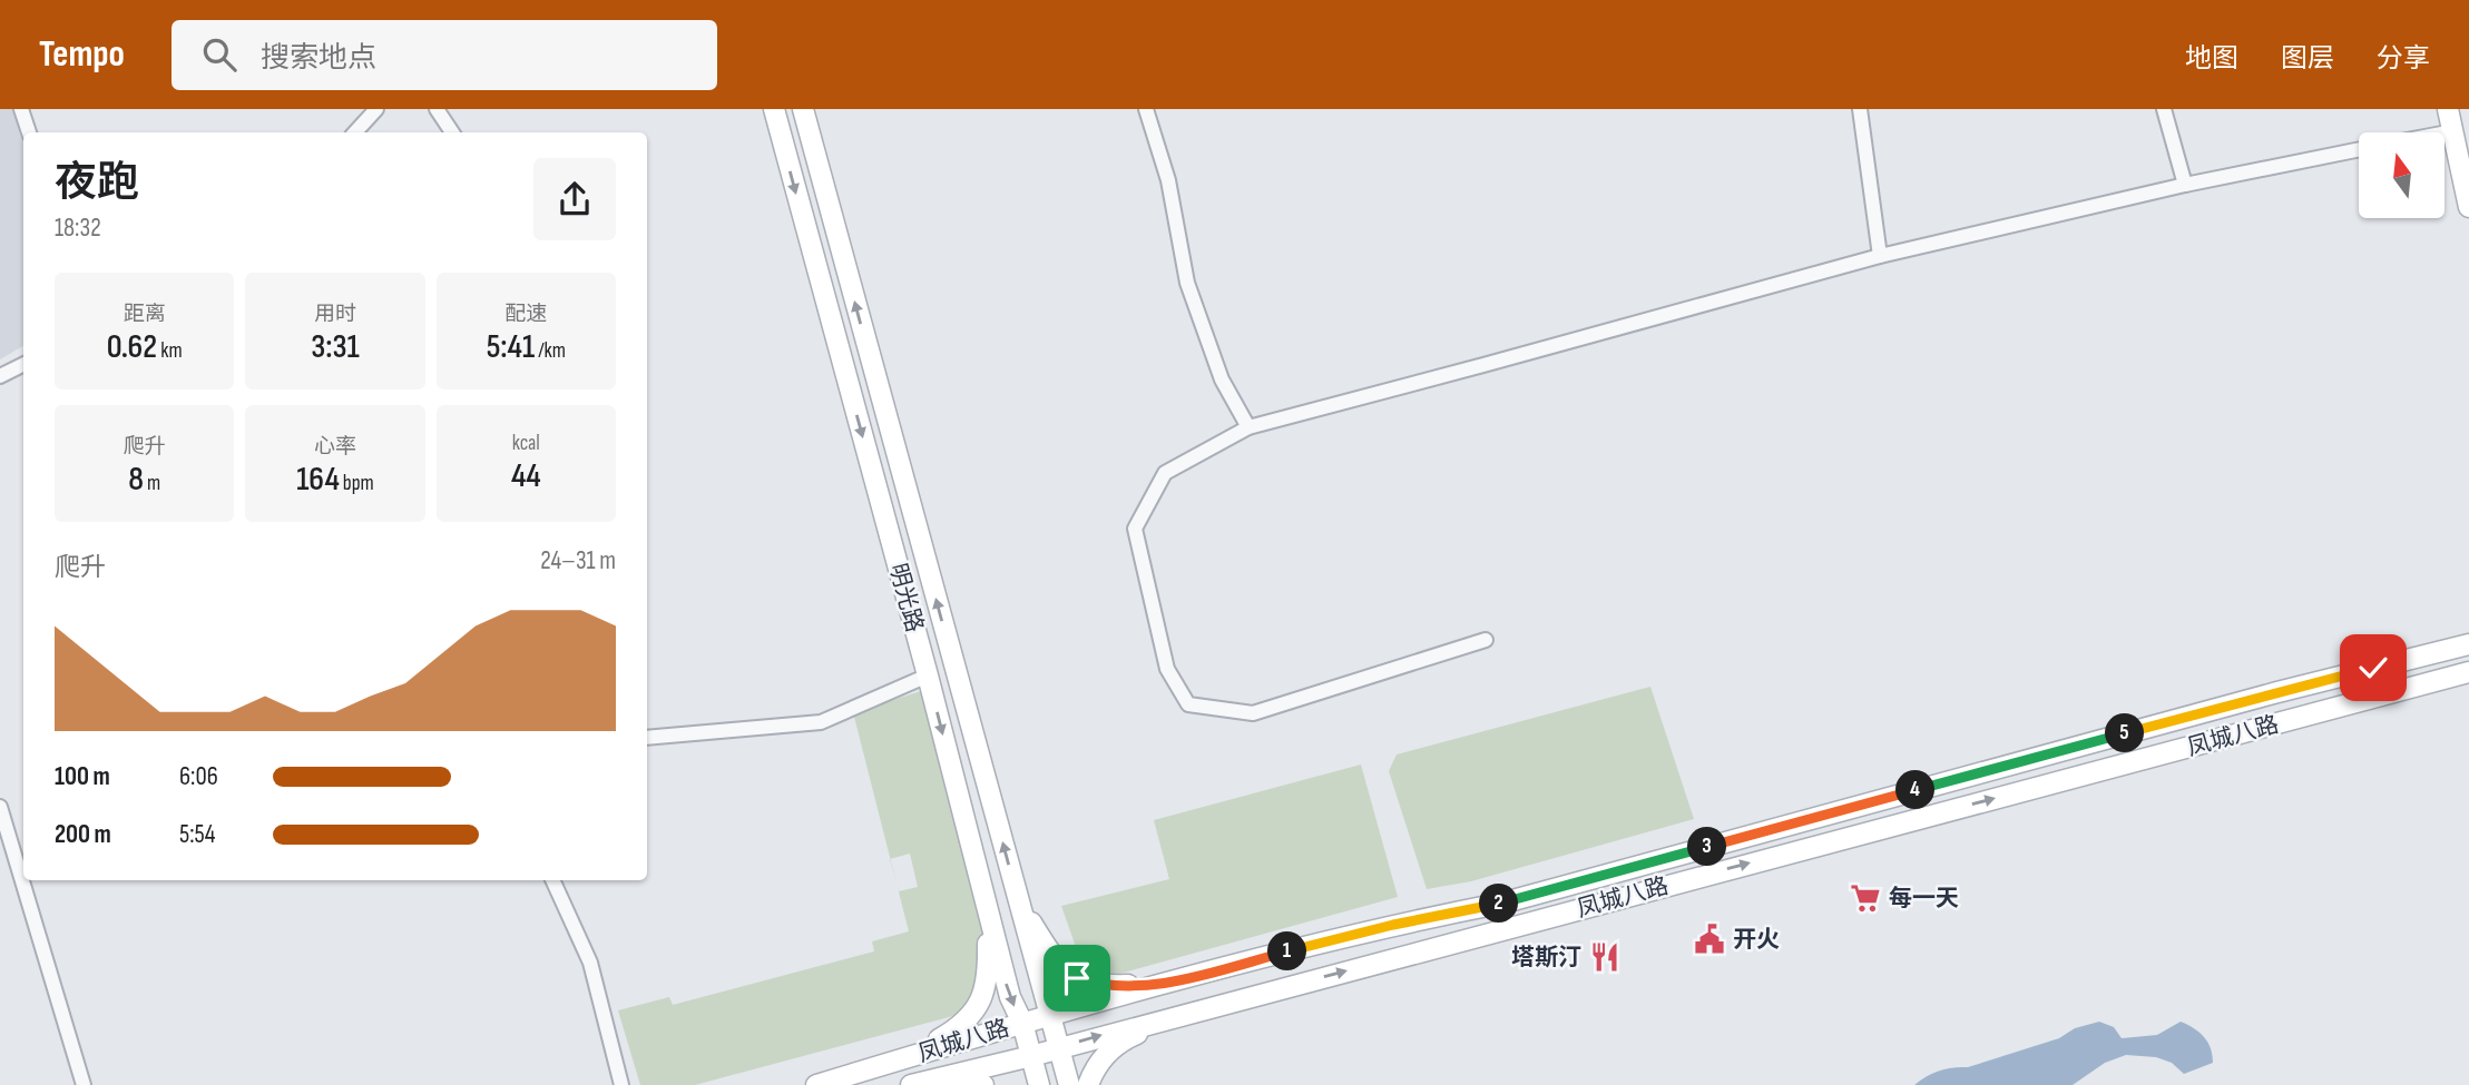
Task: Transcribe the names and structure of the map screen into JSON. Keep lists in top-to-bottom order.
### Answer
{
  "streets": {
    "main road": ["明光路", "凤城八路"]
  },
  "crossings": [
    ["明光路", "凤城八路"]
  ],
  "places": {
    "supermarket": ["每一天"],
    "public building": ["开火"],
    "restaurant": ["塔斯汀"]
  },
  "north": "top",
  "page": {
    "header": "Tempo",
    "search": "搜索地点",
    "nav": ["地图", "图层", "分享"],
    "heading": ["夜跑", "18:32"],
    "stats": [
      ["距离", "0.62 km"],
      ["用时", "3:31"],
      ["配速", "5:41 /km"],
      ["爬升", "8 m"],
      ["心率", "164 bpm"],
      ["kcal", "44"]
    ],
    "chart": ["爬升", "24–31 m"],
    "pins": [
      "5",
      "4",
      "3",
      "2",
      "1"
    ],
    "list": [
      {
        "name": "100 m",
        "note": "6:06"
      },
      {
        "name": "200 m",
        "note": "5:54"
      }
    ]
  }
}
